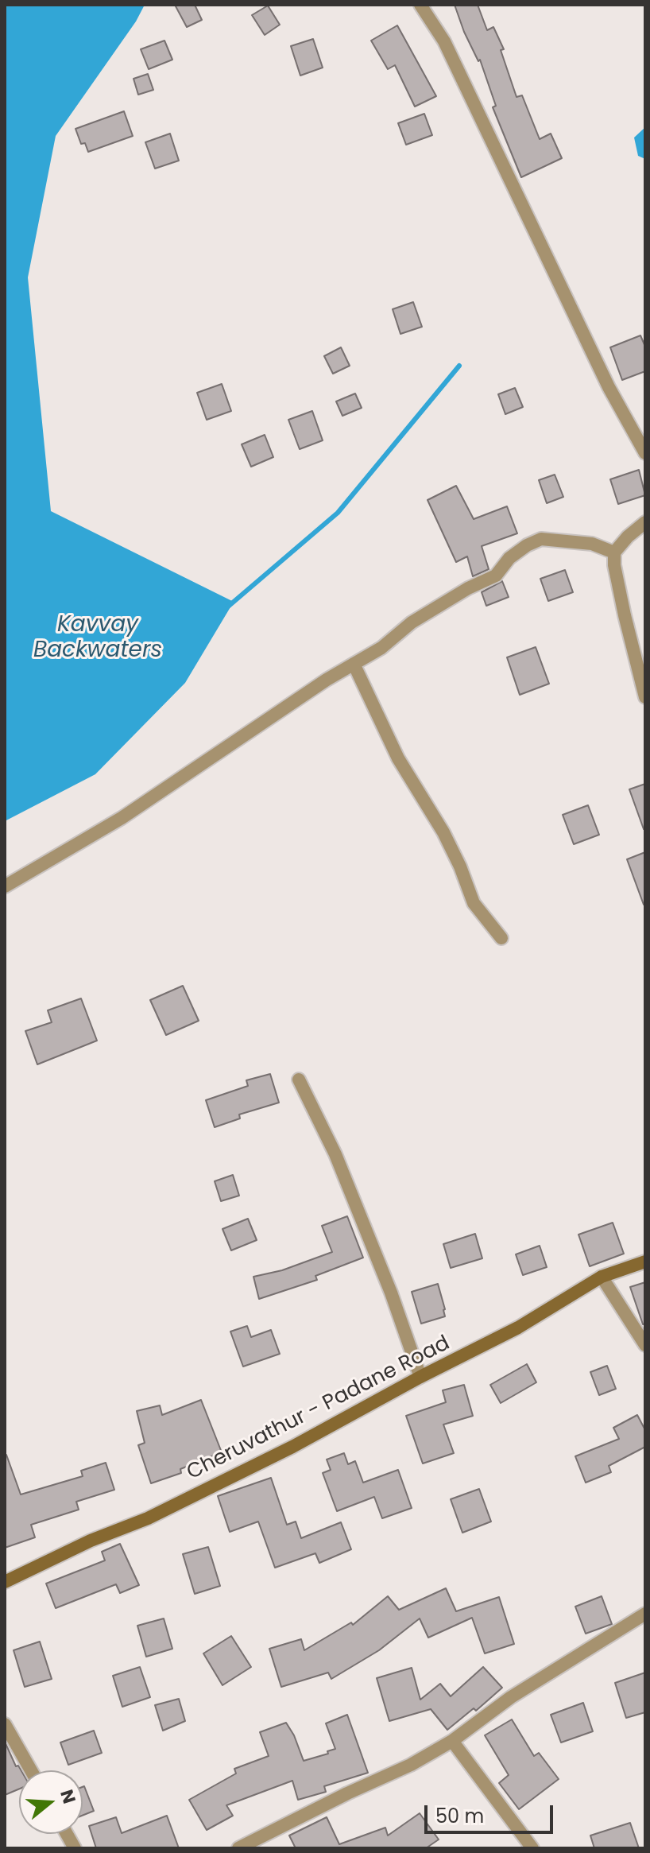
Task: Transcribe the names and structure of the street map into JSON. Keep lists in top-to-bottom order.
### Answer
{
  "streets": {
    "main road": ["Cheruvathur - Padane Road"]
  },
  "water": ["Kavvay Backwaters"],
  "scale_bar": "50 m",
  "north": "right"
}
